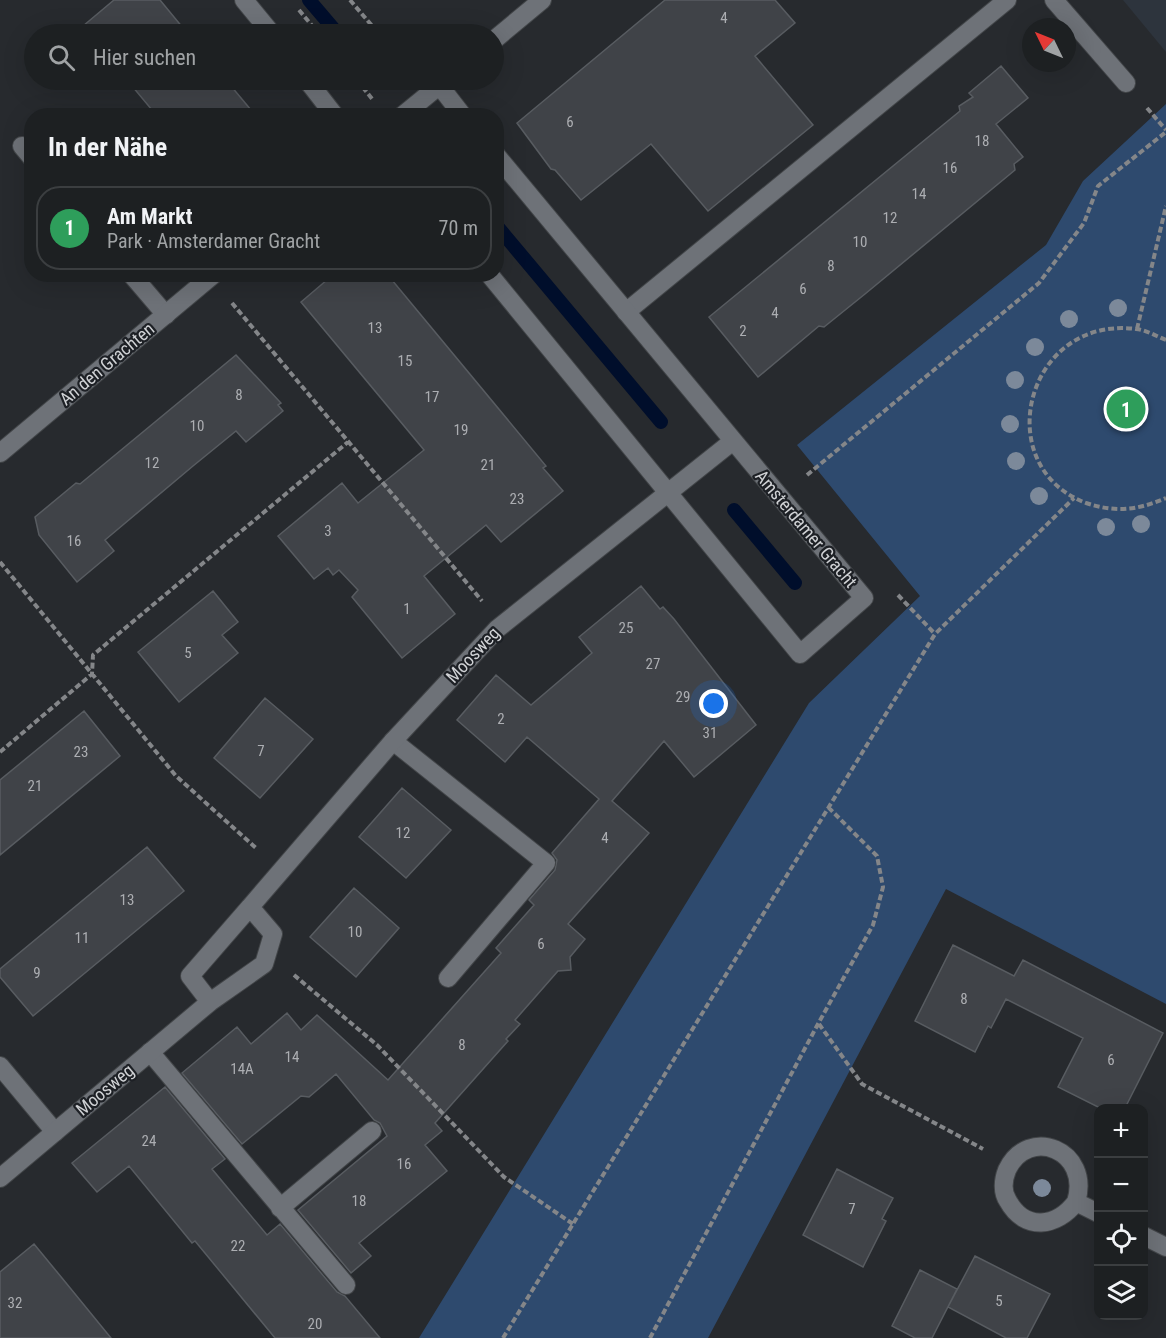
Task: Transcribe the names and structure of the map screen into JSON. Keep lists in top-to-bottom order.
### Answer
{
  "streets": {
    "street": ["An den Grachten", "Amsterdamer Gracht", "Moosweg"]
  },
  "crossings": [
    ["Amsterdamer Gracht", "Moosweg"]
  ],
  "house_numbers": [
    "4",
    "6",
    "18",
    "16",
    "14",
    "12",
    "10",
    "8",
    "6",
    "4",
    "13",
    "2",
    "15",
    "8",
    "17",
    "10",
    "19",
    "12",
    "21",
    "23",
    "3",
    "16",
    "1",
    "25",
    "5",
    "27",
    "29",
    "2",
    "31",
    "7",
    "23",
    "21",
    "12",
    "4",
    "13",
    "10",
    "11",
    "6",
    "9",
    "8",
    "8",
    "14",
    "6",
    "14A",
    "24",
    "16",
    "18",
    "7",
    "22",
    "5",
    "32",
    "20"
  ],
  "north": "top left",
  "page": {
    "search": "Hier suchen",
    "heading": "In der Nähe",
    "list": [
      {
        "mark": "1",
        "name": "Am Markt",
        "note": "Park · Amsterdamer Gracht",
        "value": "70 m"
      }
    ],
    "pins": "1",
    "map_buttons": ["+", "−"]
  }
}
